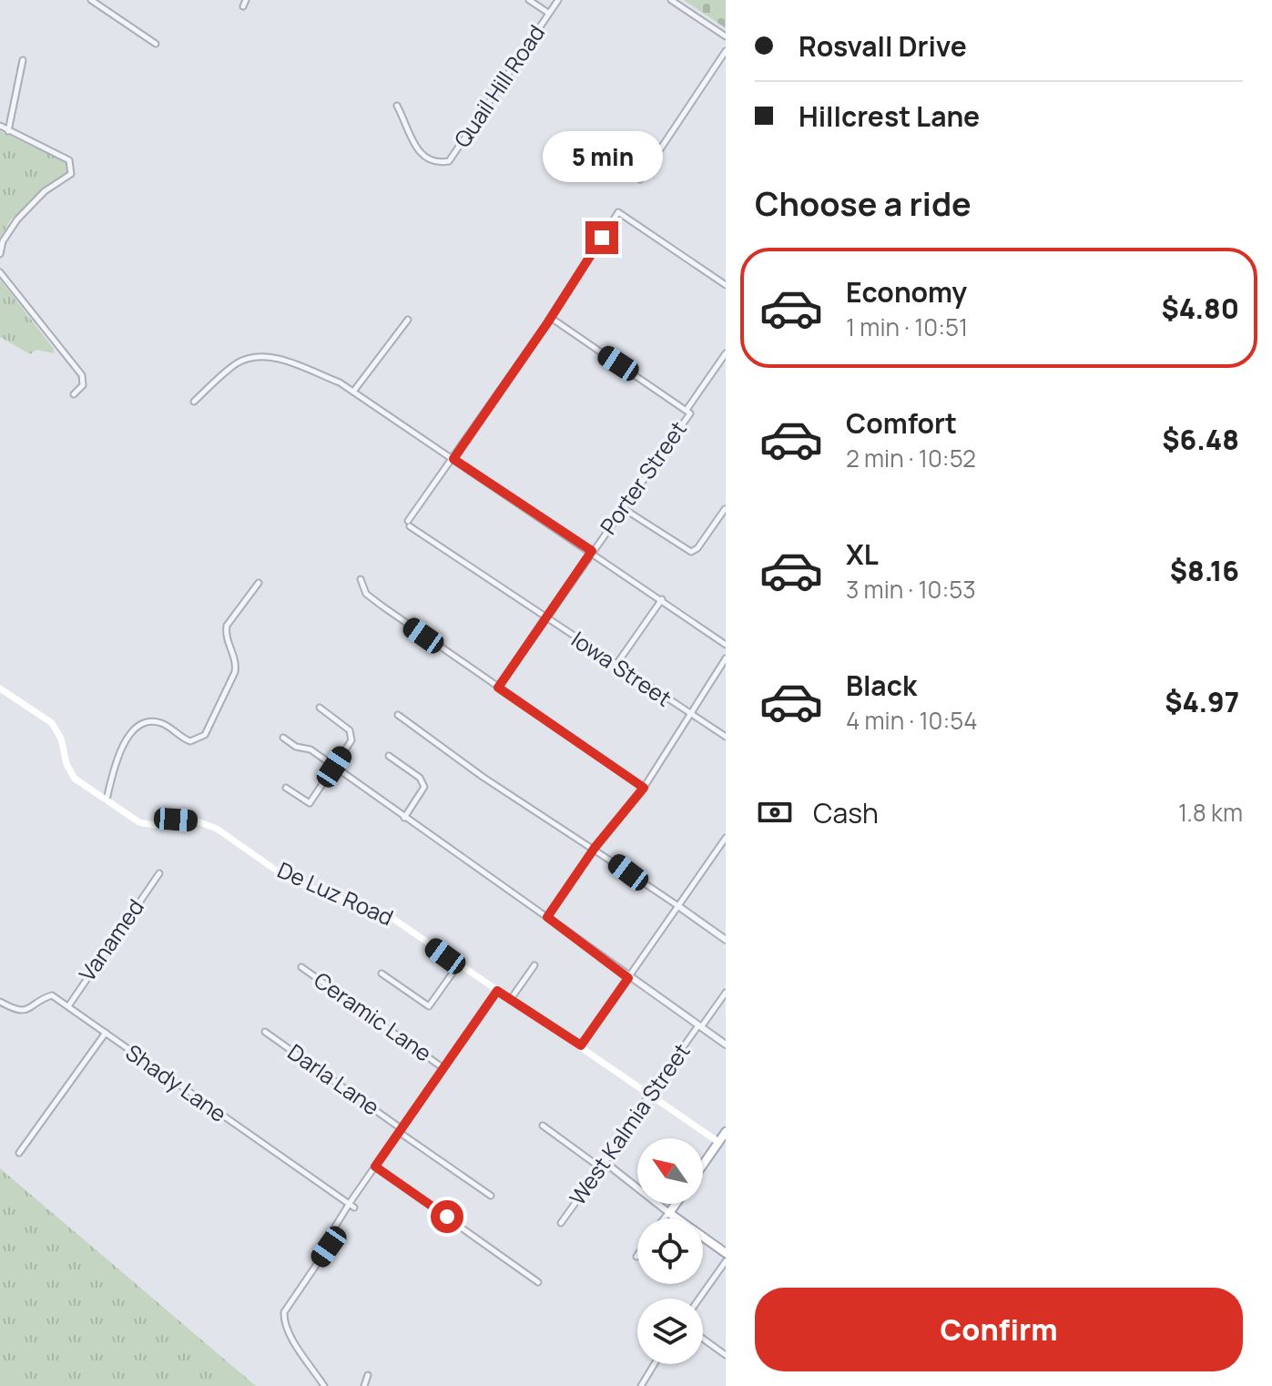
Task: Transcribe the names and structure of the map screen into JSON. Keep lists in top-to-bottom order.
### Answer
{
  "streets": {
    "main road": ["De Luz Road"],
    "street": [
      "Quail Hill Road",
      "Porter Street",
      "Iowa Street",
      "Vanamed",
      "Ceramic Lane",
      "Darla Lane",
      "Shady Lane",
      "West Kalmia Street"
    ]
  },
  "crossings": [
    ["Porter Street", "Iowa Street"],
    ["De Luz Road", "West Kalmia Street"],
    ["Vanamed", "Shady Lane"]
  ],
  "north": "top left",
  "page": {
    "banner": ["Rosvall Drive", "Hillcrest Lane"],
    "bubble": "5 min",
    "heading": "Choose a ride",
    "list": [
      {
        "name": "Economy",
        "note": "1 min · 10:51",
        "value": "$4.80"
      },
      {
        "name": "Comfort",
        "note": "2 min · 10:52",
        "value": "$6.48"
      },
      {
        "name": "XL",
        "note": "3 min · 10:53",
        "value": "$8.16"
      },
      {
        "name": "Black",
        "note": "4 min · 10:54",
        "value": "$4.97"
      }
    ],
    "pay": ["Cash", "1.8 km"],
    "buttons": "Confirm"
  }
}
